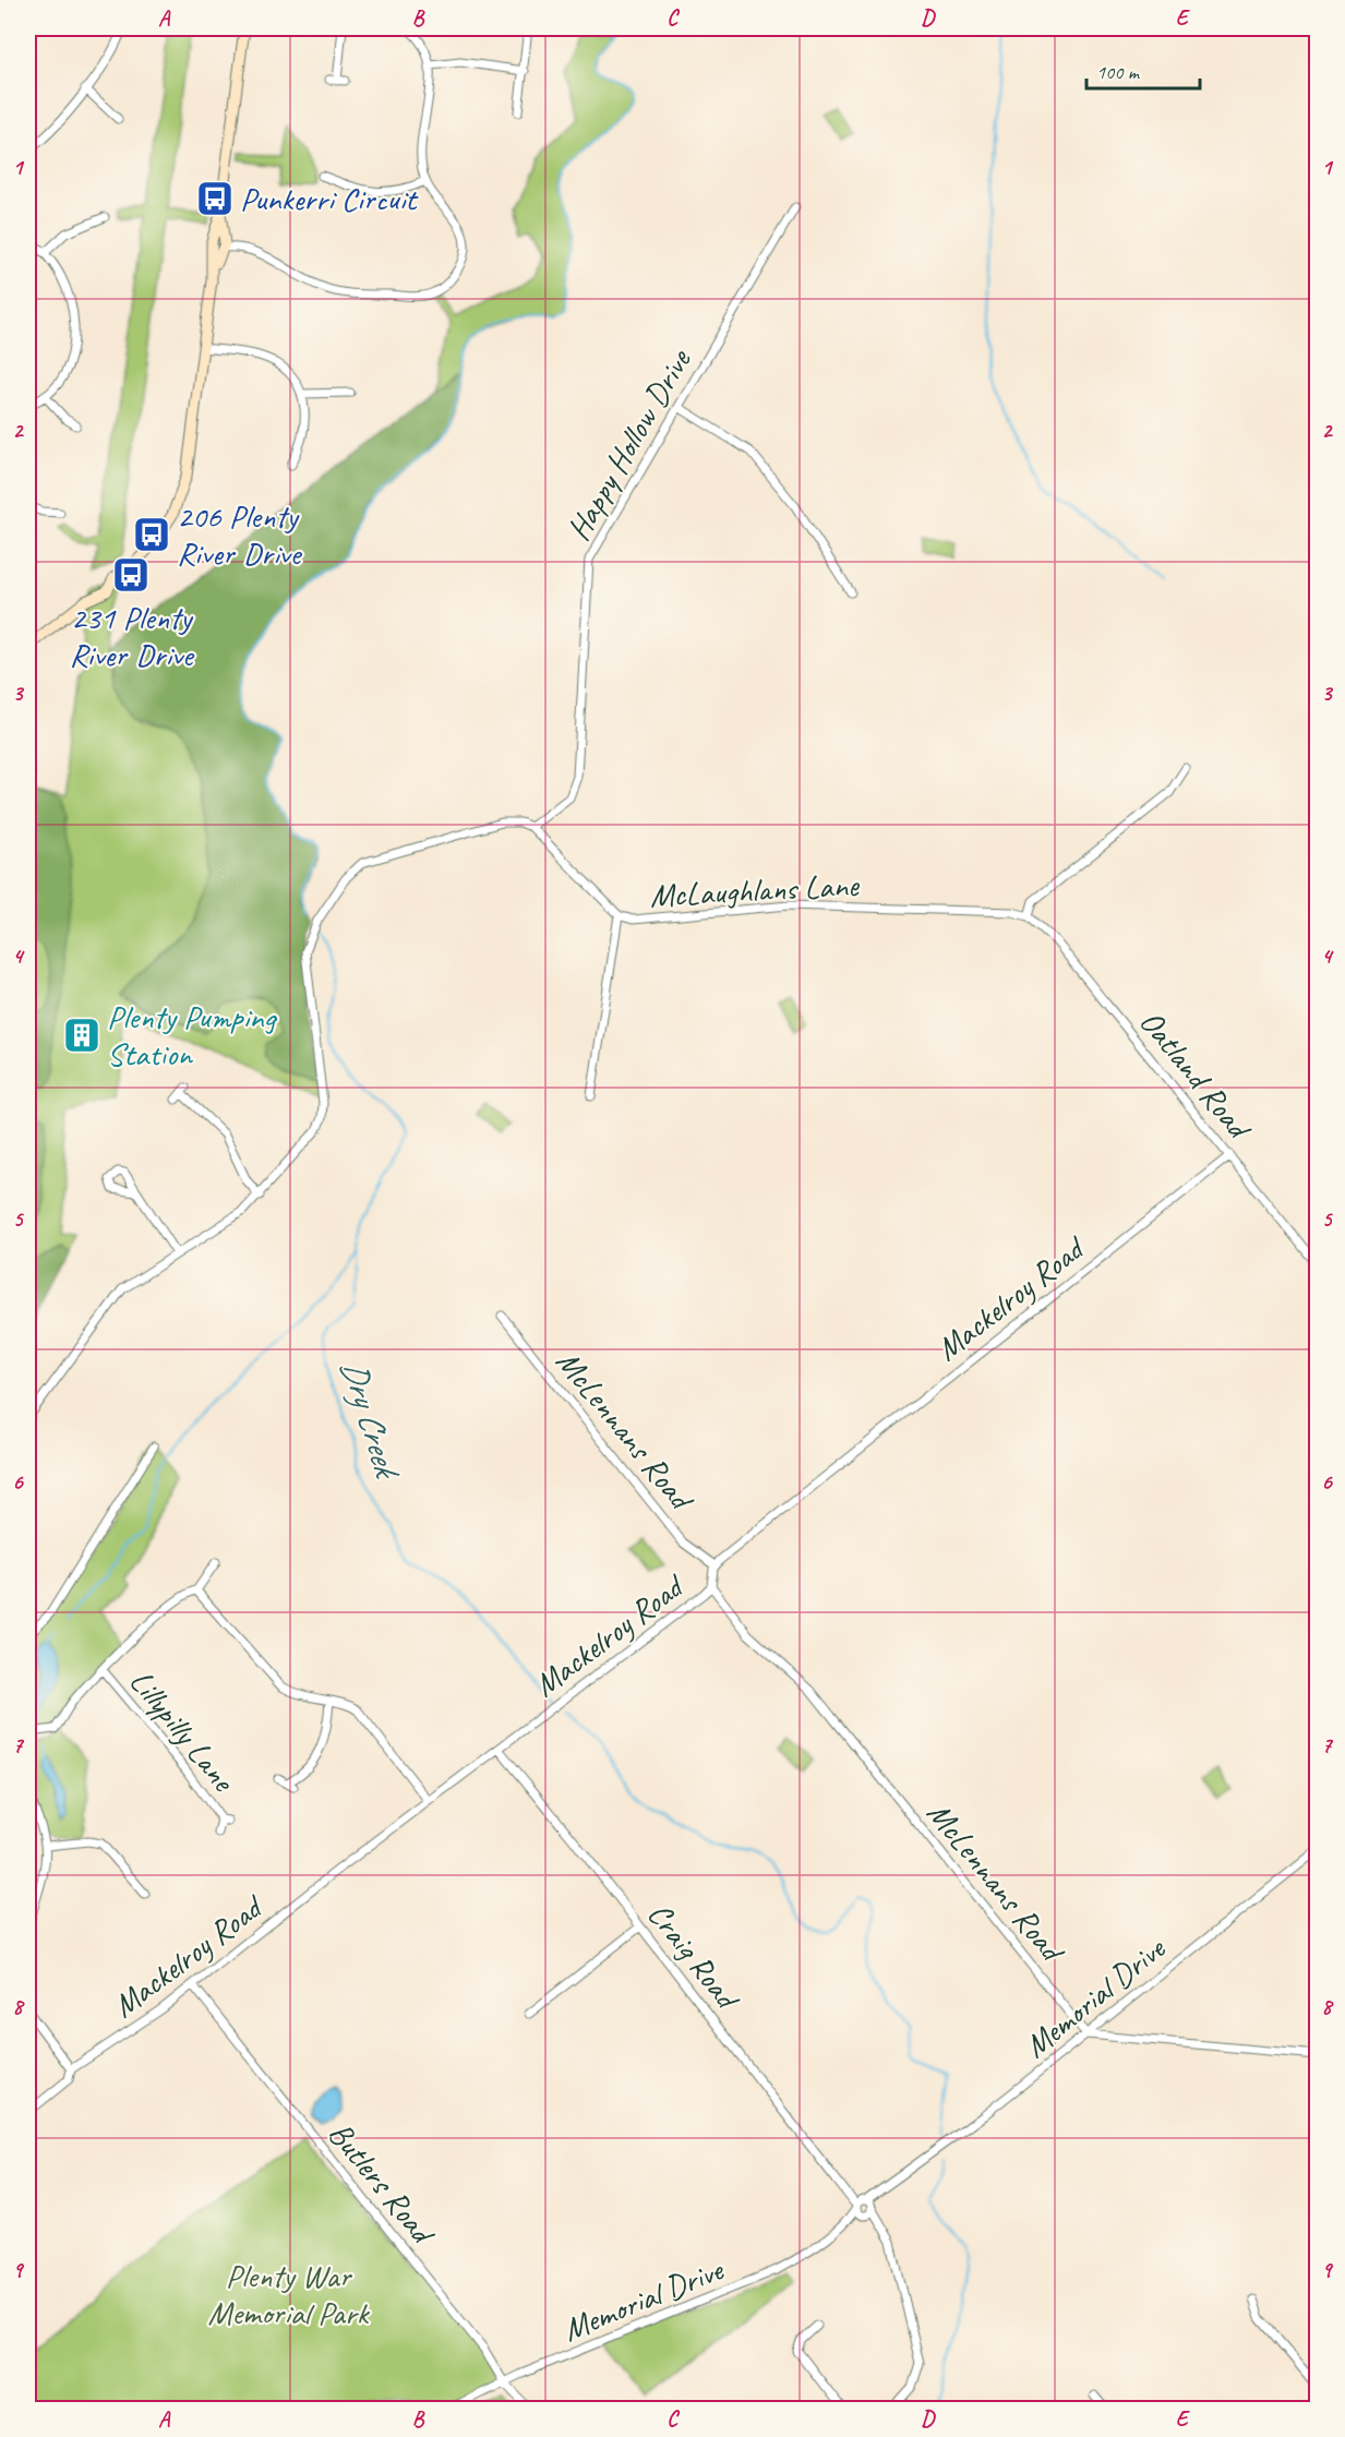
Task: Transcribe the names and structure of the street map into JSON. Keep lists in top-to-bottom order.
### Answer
{
  "streets": {
    "street": [
      "Happy Hollow Drive",
      "McLaughlans Lane",
      "Oatland Road",
      "Mackelroy Road",
      "McLennans Road",
      "Lillypilly Lane",
      "Craig Road",
      "Memorial Drive",
      "Butlers Road"
    ]
  },
  "crossings": [
    ["Happy Hollow Drive", "McLaughlans Lane"],
    ["McLaughlans Lane", "Oatland Road"],
    ["Oatland Road", "Mackelroy Road"],
    ["Mackelroy Road", "McLennans Road"],
    ["Mackelroy Road", "Craig Road"],
    ["Mackelroy Road", "Butlers Road"],
    ["McLennans Road", "Memorial Drive"],
    ["Craig Road", "Memorial Drive"],
    ["Memorial Drive", "Butlers Road"]
  ],
  "water": ["Dry Creek"],
  "parks": ["Plenty War Memorial Park"],
  "places": {
    "bus stop": ["Punkerri Circuit", "206 Plenty River Drive", "231 Plenty River Drive"],
    "building": ["Plenty Pumping Station"]
  },
  "scale_bar": "100 m",
  "grid": {
    "columns": [
      "A",
      "B",
      "C",
      "D",
      "E"
    ],
    "rows": [
      "1",
      "2",
      "3",
      "4",
      "5",
      "6",
      "7",
      "8",
      "9"
    ]
  }
}
